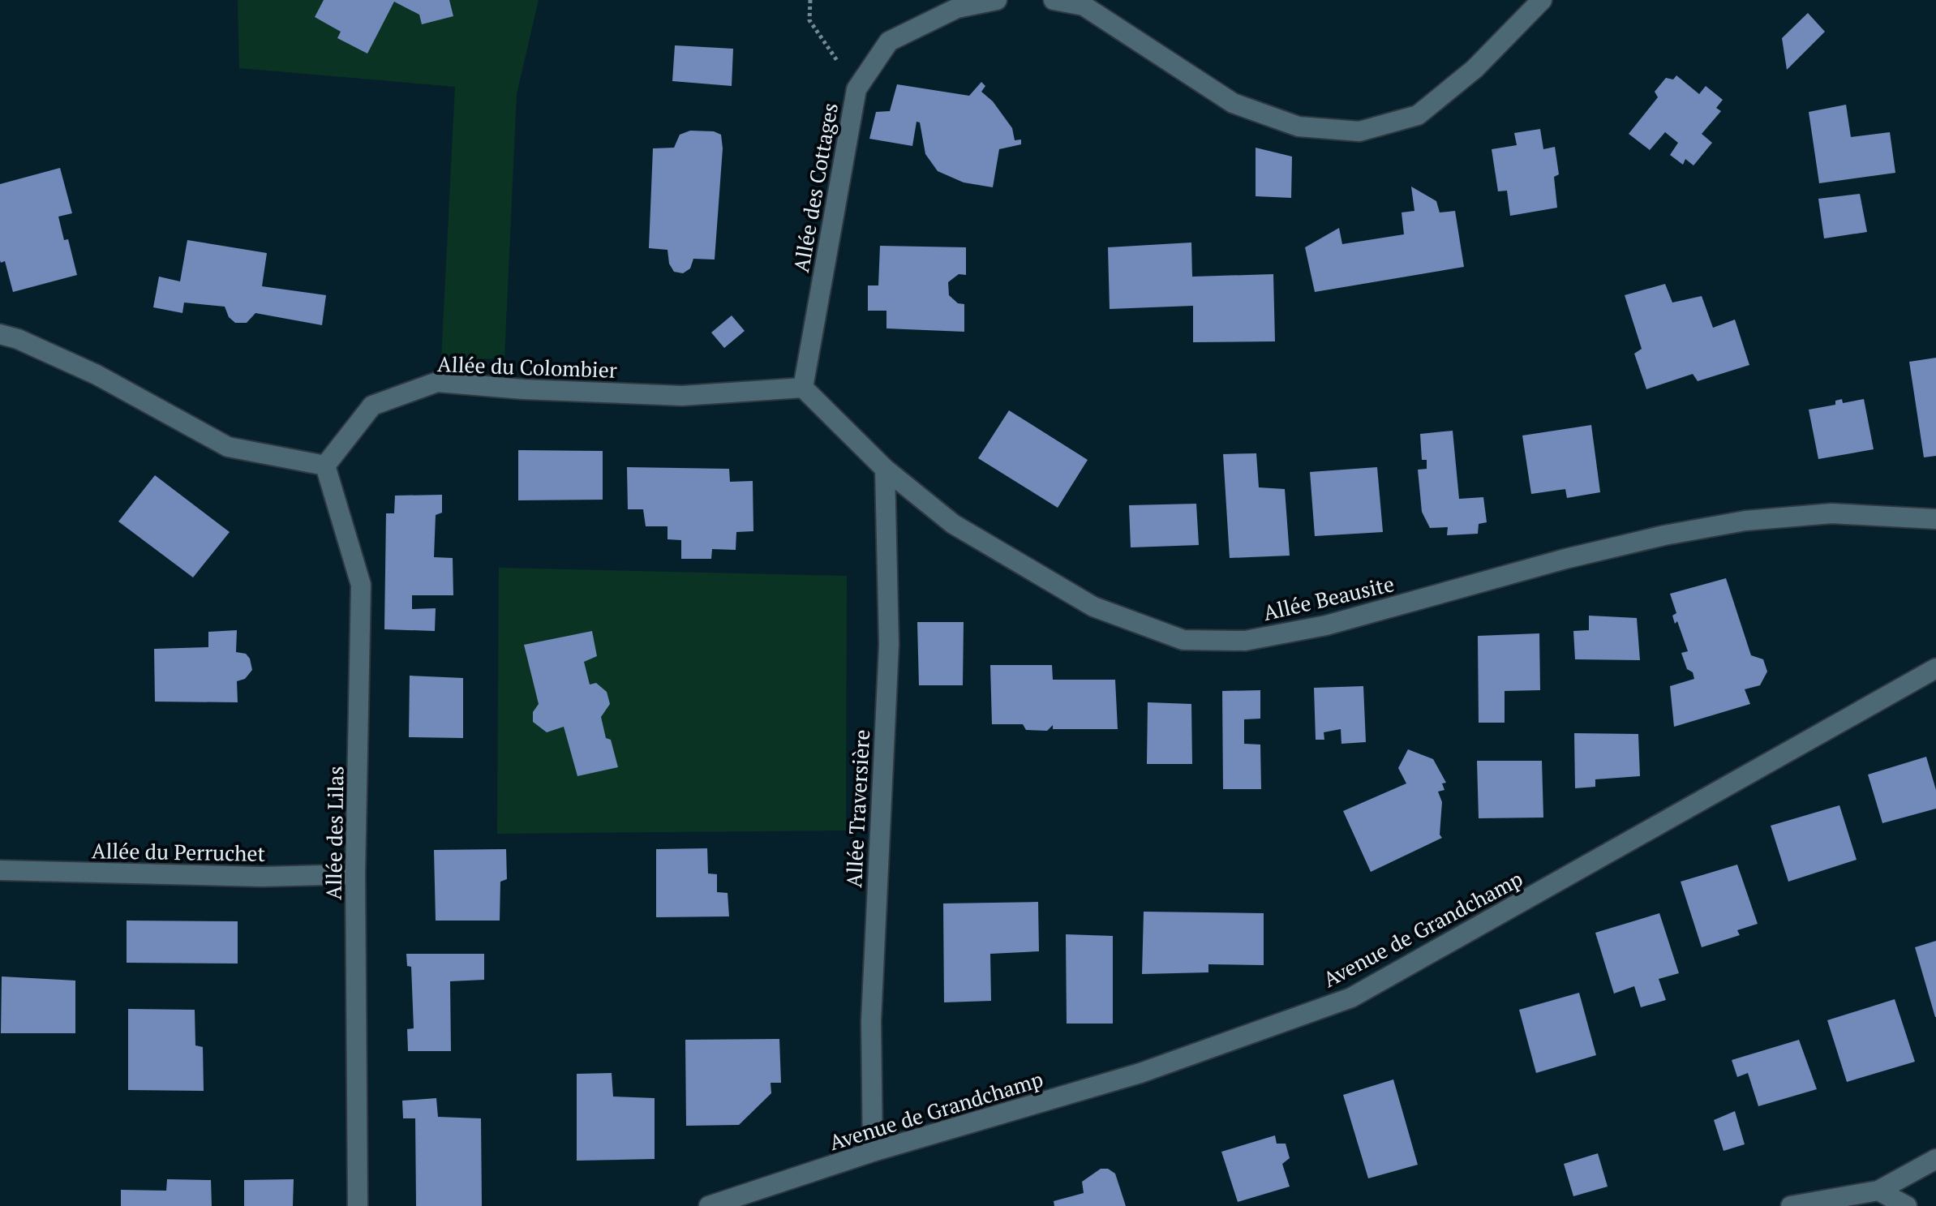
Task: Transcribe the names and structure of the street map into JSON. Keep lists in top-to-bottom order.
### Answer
{
  "streets": {
    "street": [
      "Allée des Cottages",
      "Allée du Colombier",
      "Allée Beausite",
      "Allée Traversière",
      "Allée des Lilas",
      "Allée du Perruchet",
      "Avenue de Grandchamp"
    ]
  },
  "crossings": [
    ["Allée des Cottages", "Allée du Colombier"],
    ["Allée des Cottages", "Allée Beausite"],
    ["Allée du Colombier", "Allée Beausite"],
    ["Allée du Colombier", "Allée des Lilas"],
    ["Allée Beausite", "Allée Traversière"],
    ["Allée Traversière", "Avenue de Grandchamp"],
    ["Allée des Lilas", "Allée du Perruchet"]
  ]
}
